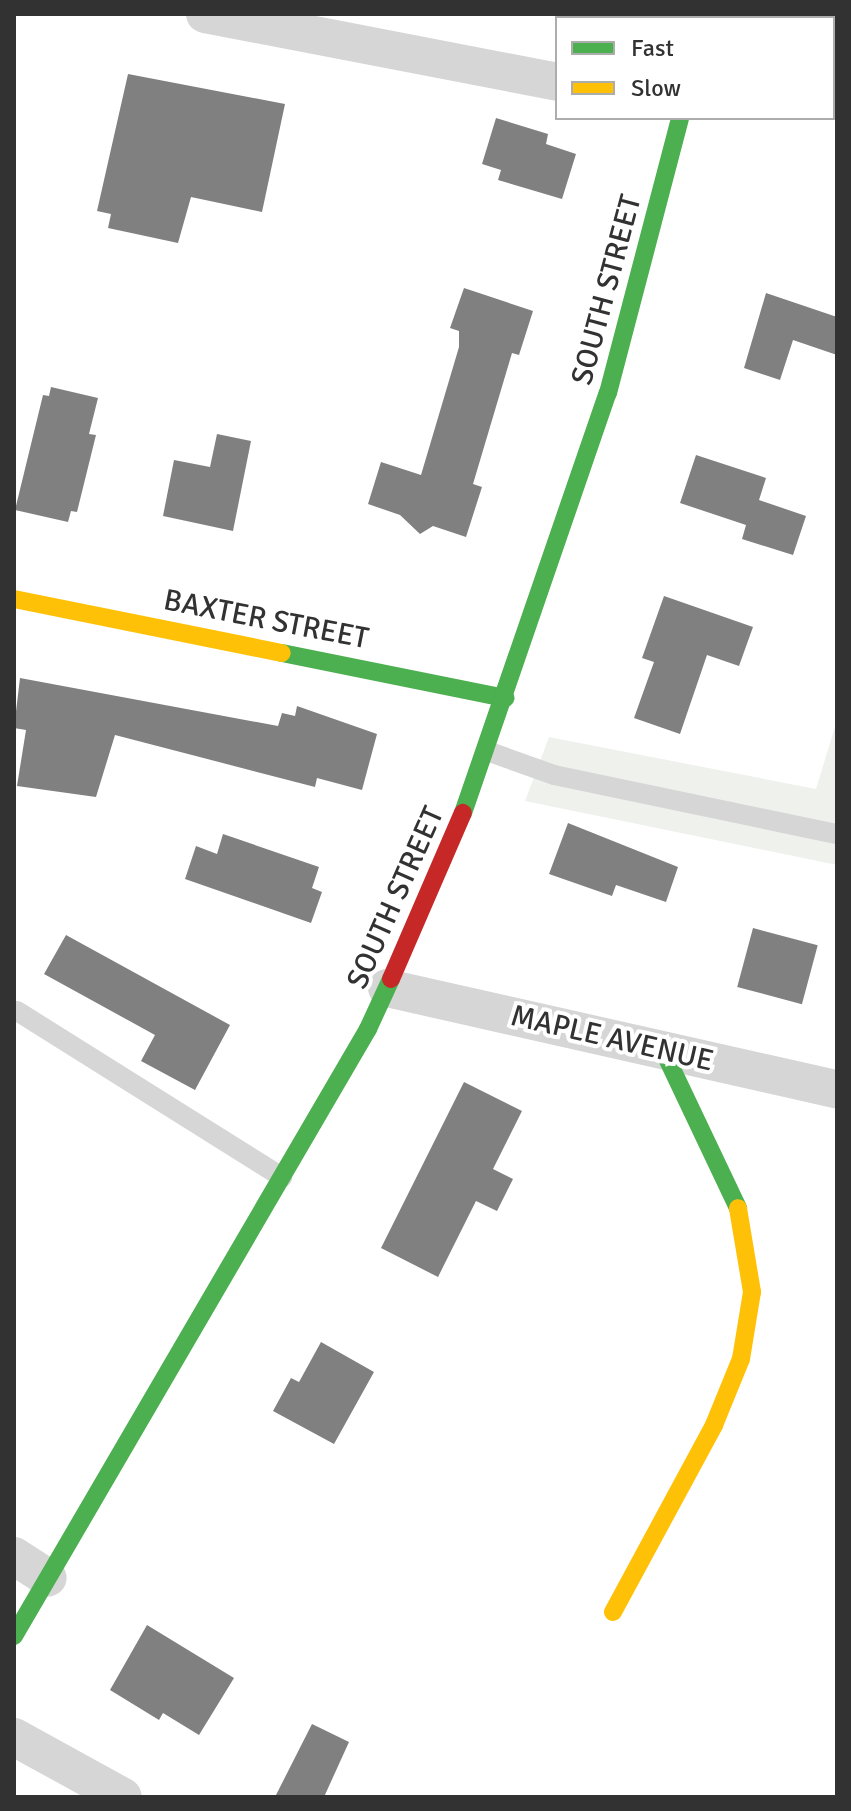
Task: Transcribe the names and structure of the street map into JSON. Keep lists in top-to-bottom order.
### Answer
{
  "streets": {
    "main road": ["SOUTH STREET", "BAXTER STREET"],
    "street": ["MAPLE AVENUE"]
  },
  "crossings": [
    ["SOUTH STREET", "BAXTER STREET"],
    ["SOUTH STREET", "MAPLE AVENUE"]
  ],
  "legend": ["Fast", "Slow"]
}
